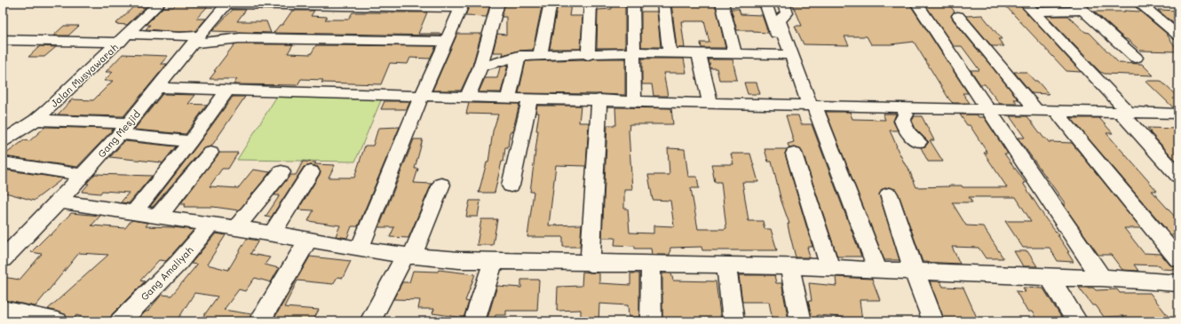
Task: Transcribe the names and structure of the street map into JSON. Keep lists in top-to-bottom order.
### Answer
{
  "streets": {
    "street": ["Jalan Musyawarah", "Gang Mesjid", "Gang Amaliyah"]
  }
}
